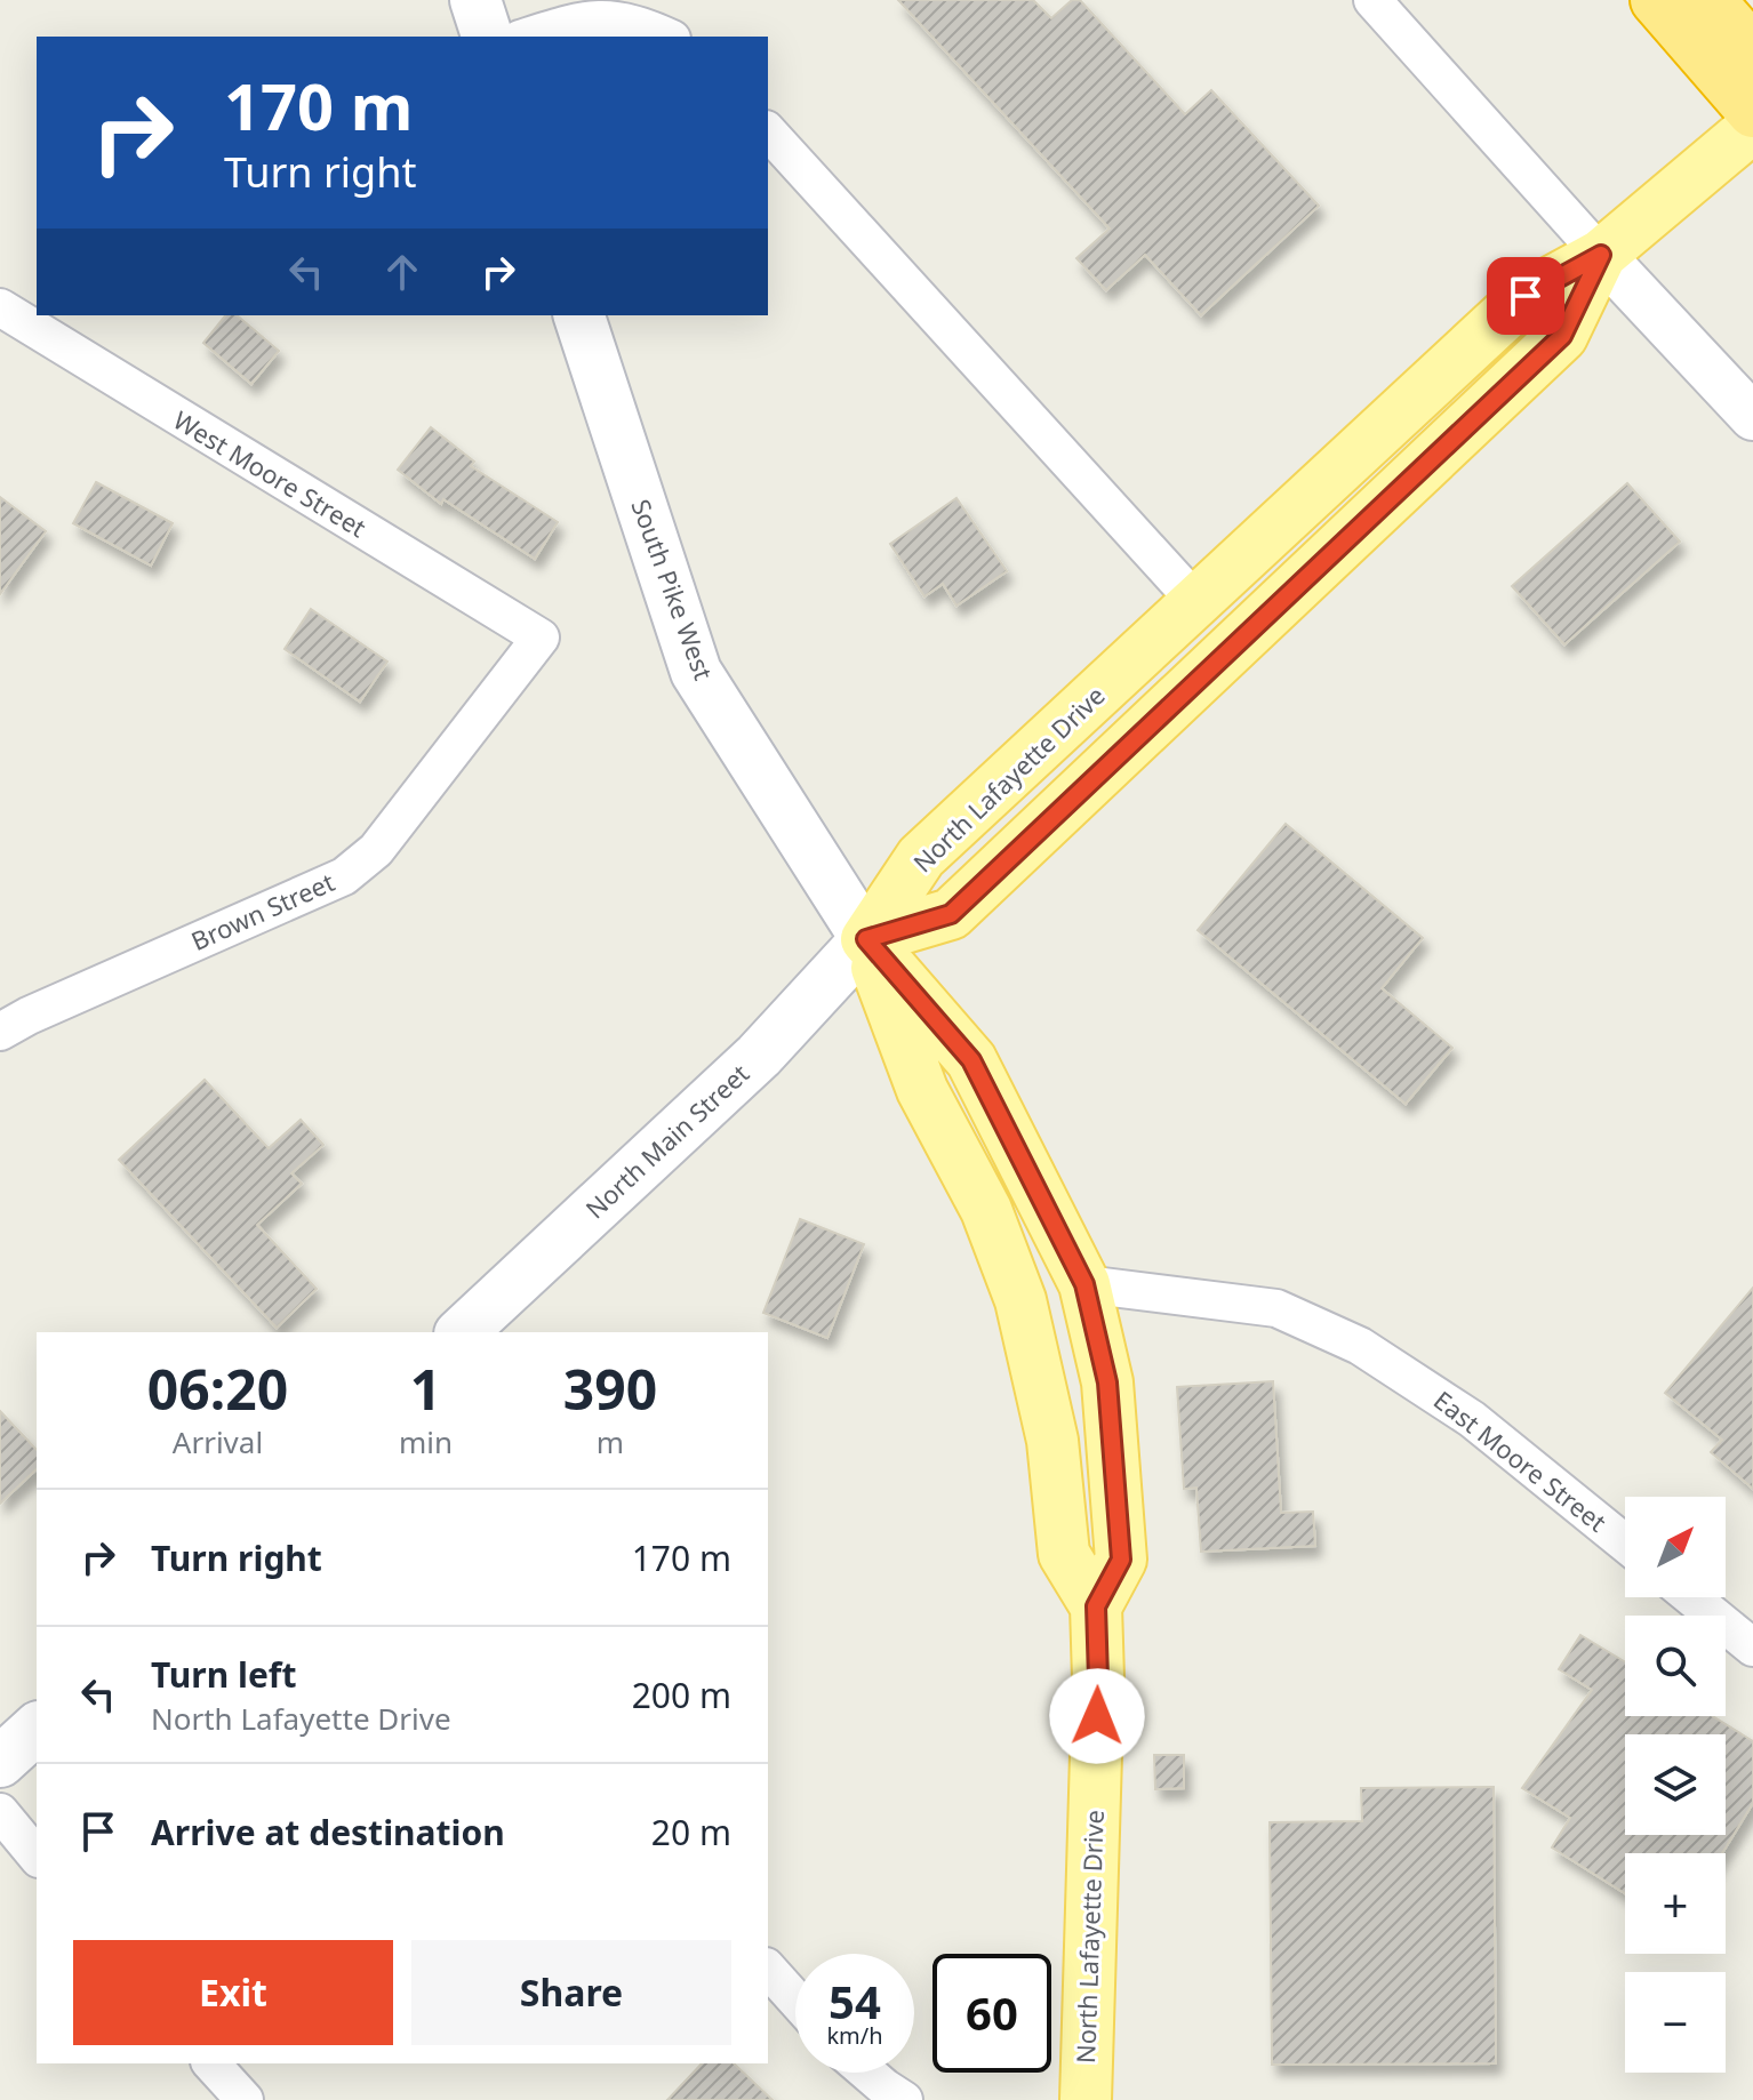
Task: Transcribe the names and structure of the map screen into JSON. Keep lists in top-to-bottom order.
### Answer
{
  "streets": {
    "main road": ["South Pike West", "North Lafayette Drive", "North Main Street"],
    "street": ["West Moore Street", "Brown Street", "East Moore Street"]
  },
  "crossings": [
    ["West Moore Street", "Brown Street"],
    ["South Pike West", "North Lafayette Drive"],
    ["South Pike West", "North Main Street"],
    ["North Lafayette Drive", "North Main Street"]
  ],
  "north": "top right",
  "page": {
    "turn": ["170 m", "Turn right"],
    "eta": [
      "06:20",
      "Arrival",
      "1",
      "min",
      "390",
      "m"
    ],
    "list": [
      {
        "name": "Turn right",
        "value": "170 m"
      },
      {
        "name": "Turn left",
        "note": "North Lafayette Drive",
        "value": "200 m"
      },
      {
        "name": "Arrive at destination",
        "value": "20 m"
      }
    ],
    "map_buttons": ["+", "−"],
    "buttons": ["Exit", "Share"],
    "speed": "54 km/h",
    "limit": "60"
  }
}
